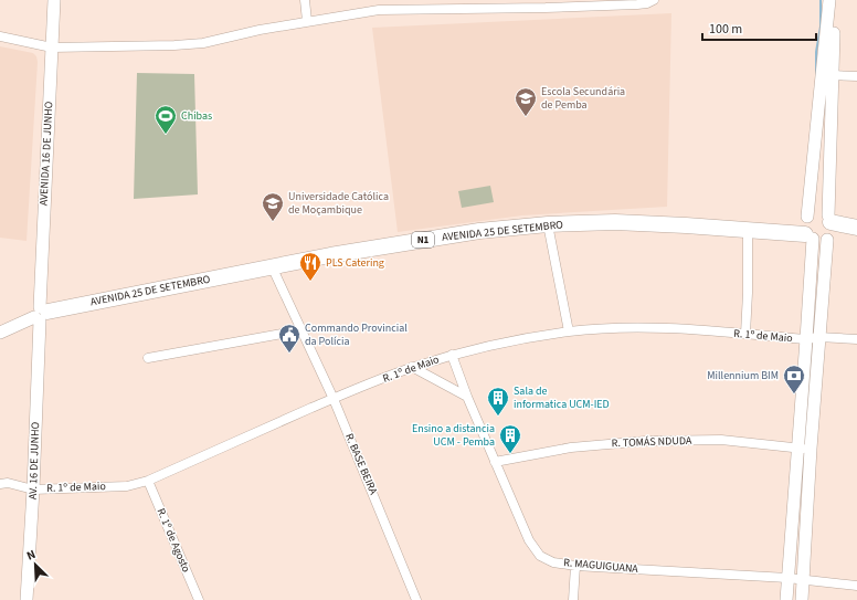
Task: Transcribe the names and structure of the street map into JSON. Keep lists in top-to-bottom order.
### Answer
{
  "streets": {
    "highway": ["AVENIDA 25 DE SETEMBRO", "N1"],
    "street": [
      "AVENIDA 16 DE JUNHO",
      "R. 1º de Maio",
      "R. TOMÁS NDUDA",
      "AV. 16 DE JUNHO",
      "R. BASE BEIRA",
      "R. 1º de Agosto",
      "R. MAGUIGUANA"
    ]
  },
  "crossings": [
    ["AVENIDA 16 DE JUNHO", "AVENIDA 25 DE SETEMBRO"],
    ["AVENIDA 16 DE JUNHO", "AV. 16 DE JUNHO"],
    ["AVENIDA 25 DE SETEMBRO", "AV. 16 DE JUNHO"],
    ["AVENIDA 25 DE SETEMBRO", "R. BASE BEIRA"],
    ["R. 1º de Maio", "AV. 16 DE JUNHO"],
    ["R. 1º de Maio", "R. BASE BEIRA"],
    ["R. 1º de Maio", "R. 1º de Agosto"],
    ["R. 1º de Maio", "R. MAGUIGUANA"],
    ["R. TOMÁS NDUDA", "R. MAGUIGUANA"]
  ],
  "places": {
    "school or university": ["Escola Secundária de Pemba", "Universidade Católica de Moçambique"],
    "sports": ["Chibas"],
    "restaurant": ["PLS Catering"],
    "public building": ["Commando Provincial da Polícia"],
    "bank": ["Millennium BIM"],
    "building": ["Sala de informatica UCM-IED", "Ensino a distancia UCM - Pemba"]
  },
  "scale_bar": "100 m",
  "north": "top left"
}
